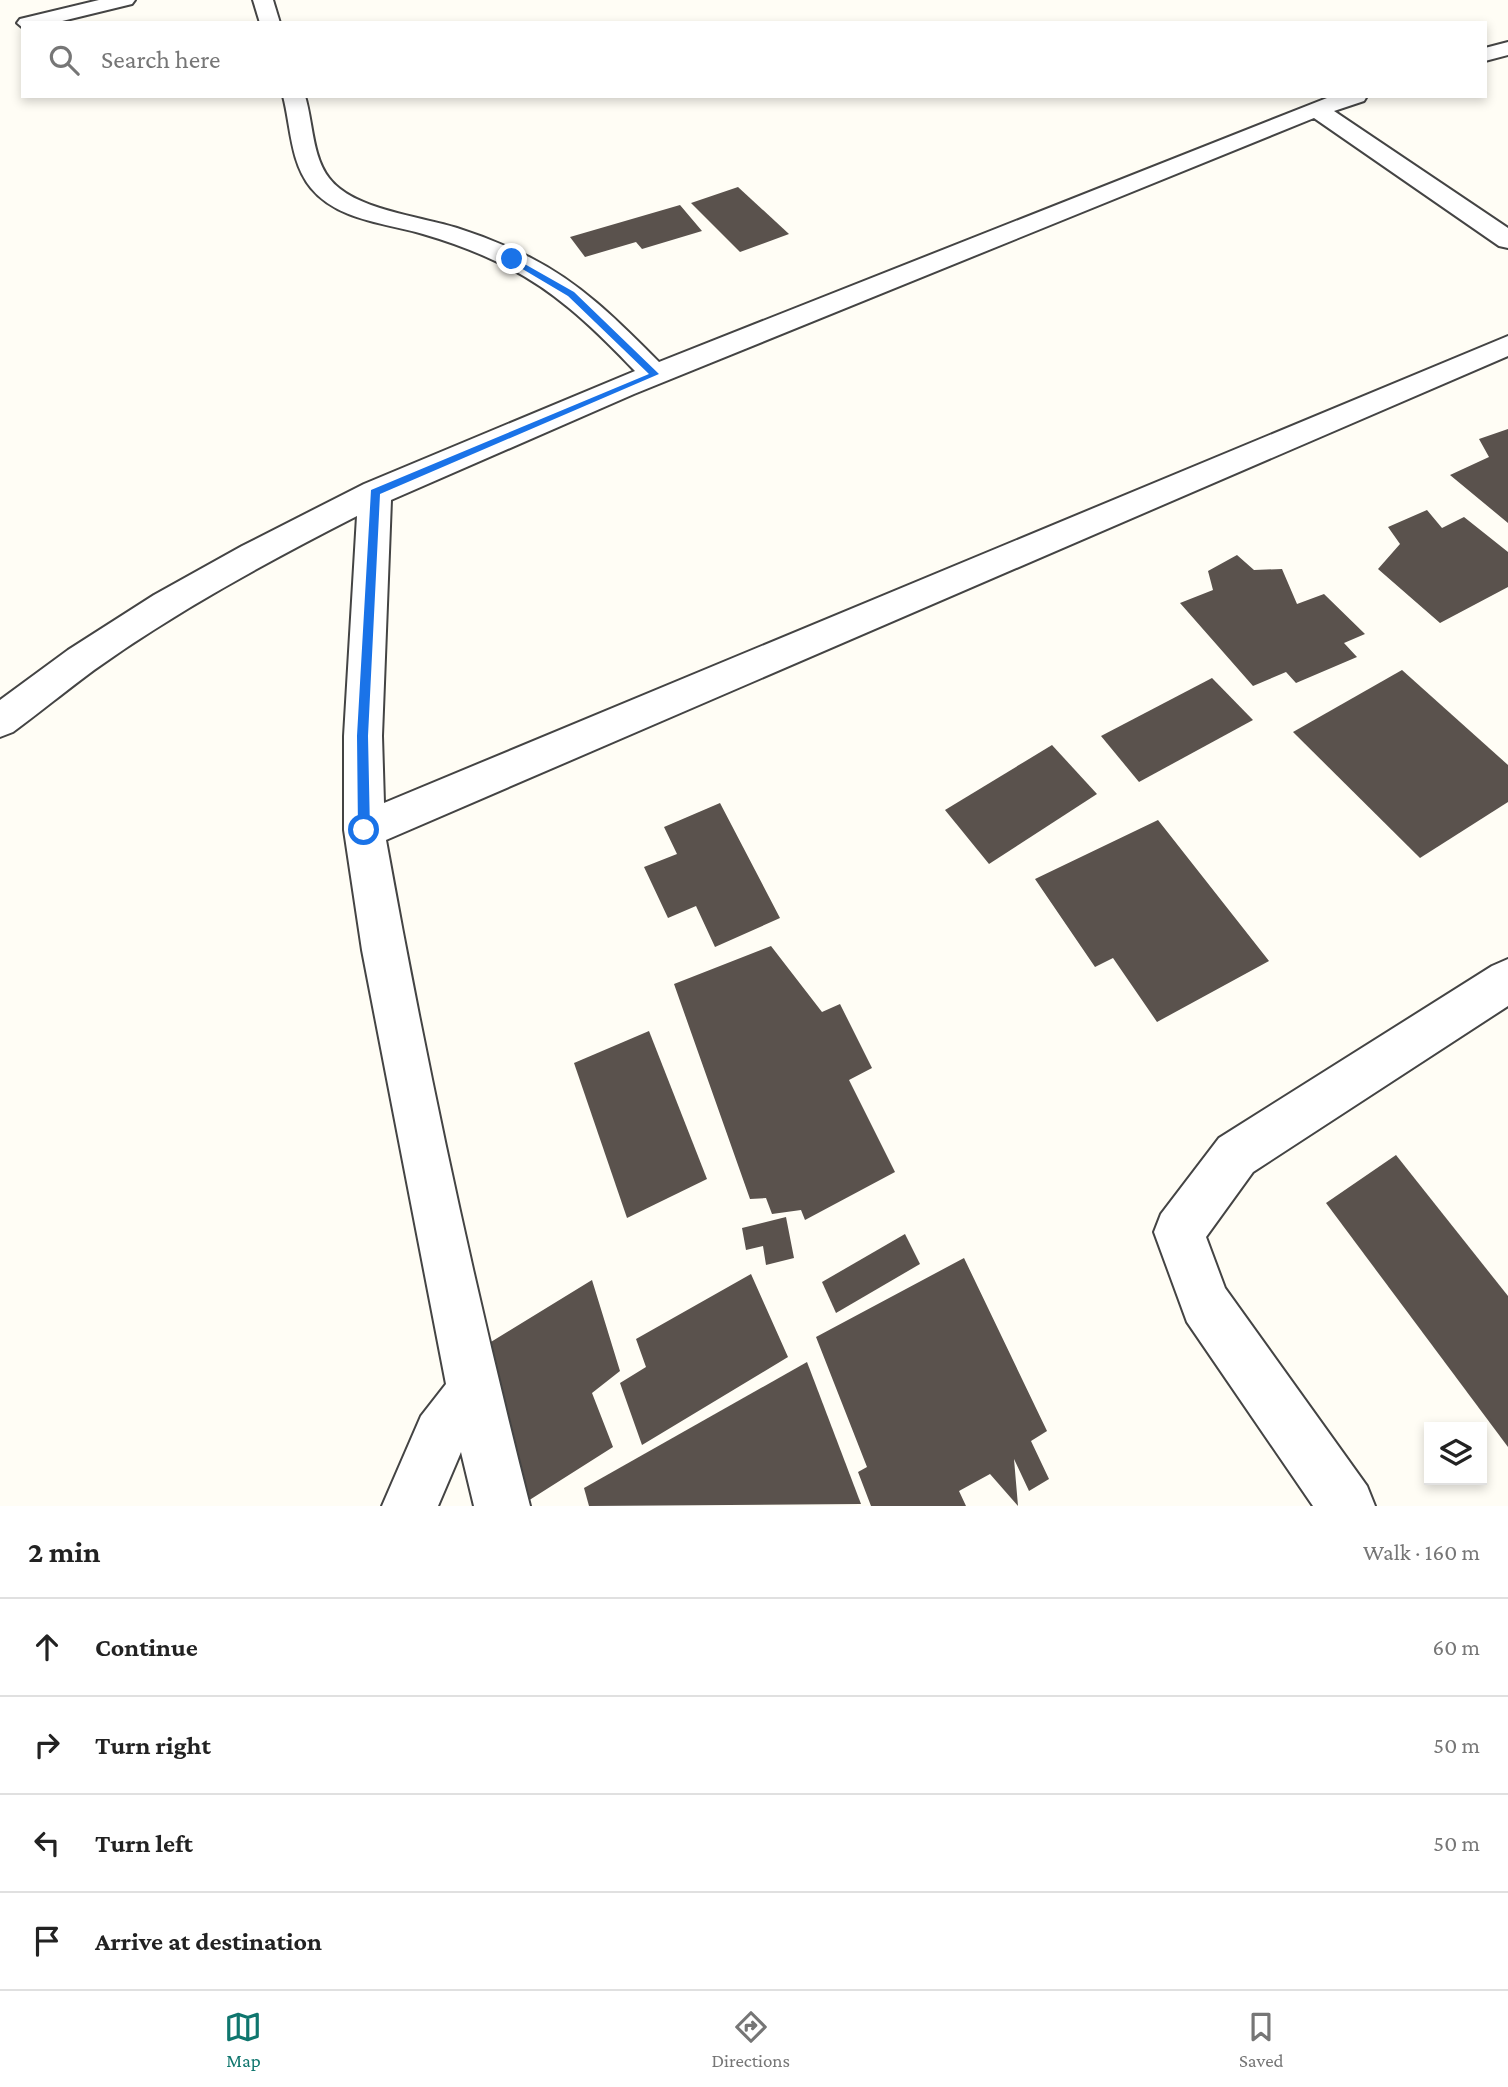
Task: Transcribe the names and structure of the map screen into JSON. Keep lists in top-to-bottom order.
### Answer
{
  "page": {
    "search": "Search here",
    "heading": ["2 min", "Walk · 160 m"],
    "list": [
      ["Continue", "60 m"],
      ["Turn right", "50 m"],
      ["Turn left", "50 m"],
      "Arrive at destination"
    ],
    "nav": ["Map", "Directions", "Saved"]
  }
}
